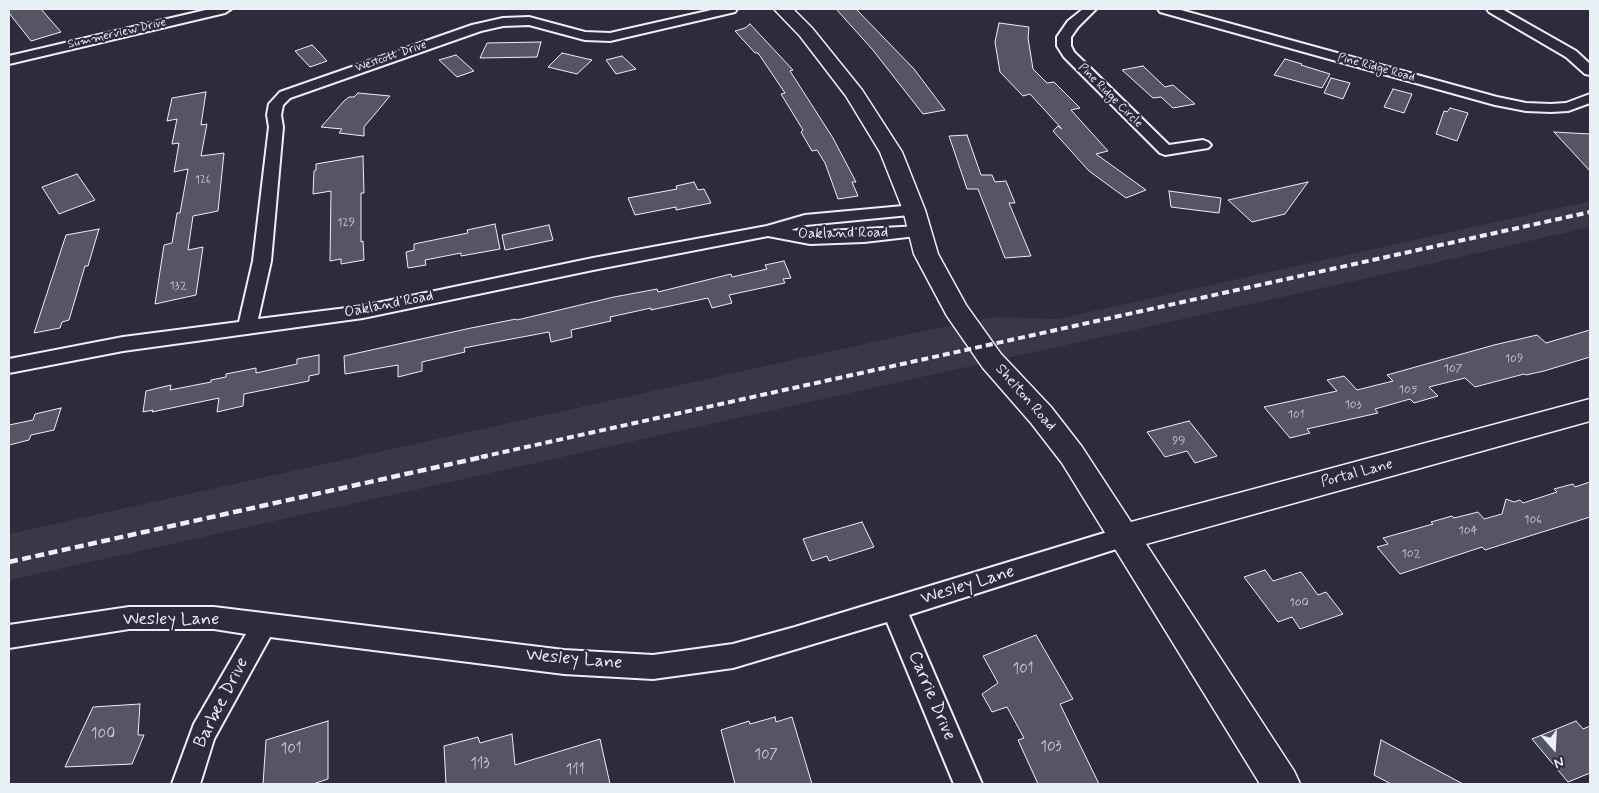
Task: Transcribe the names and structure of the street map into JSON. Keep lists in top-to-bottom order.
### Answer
{
  "streets": {
    "street": [
      "Summerview Drive",
      "Westcott Drive",
      "Pine Ridge Road",
      "Pine Ridge Circle",
      "Oakland Road",
      "Shelton Road",
      "Portal Lane",
      "Wesley Lane",
      "Carrie Drive",
      "Barbee Drive"
    ]
  },
  "crossings": [
    ["Westcott Drive", "Oakland Road"],
    ["Oakland Road", "Shelton Road"],
    ["Shelton Road", "Portal Lane"],
    ["Shelton Road", "Wesley Lane"],
    ["Portal Lane", "Wesley Lane"],
    ["Wesley Lane", "Carrie Drive"],
    ["Wesley Lane", "Barbee Drive"]
  ],
  "house_numbers": [
    "126",
    "129",
    "132",
    "109",
    "107",
    "105",
    "103",
    "101",
    "99",
    "106",
    "104",
    "102",
    "100",
    "101",
    "100",
    "103",
    "101",
    "107",
    "113",
    "111"
  ],
  "north": "bottom"
}
